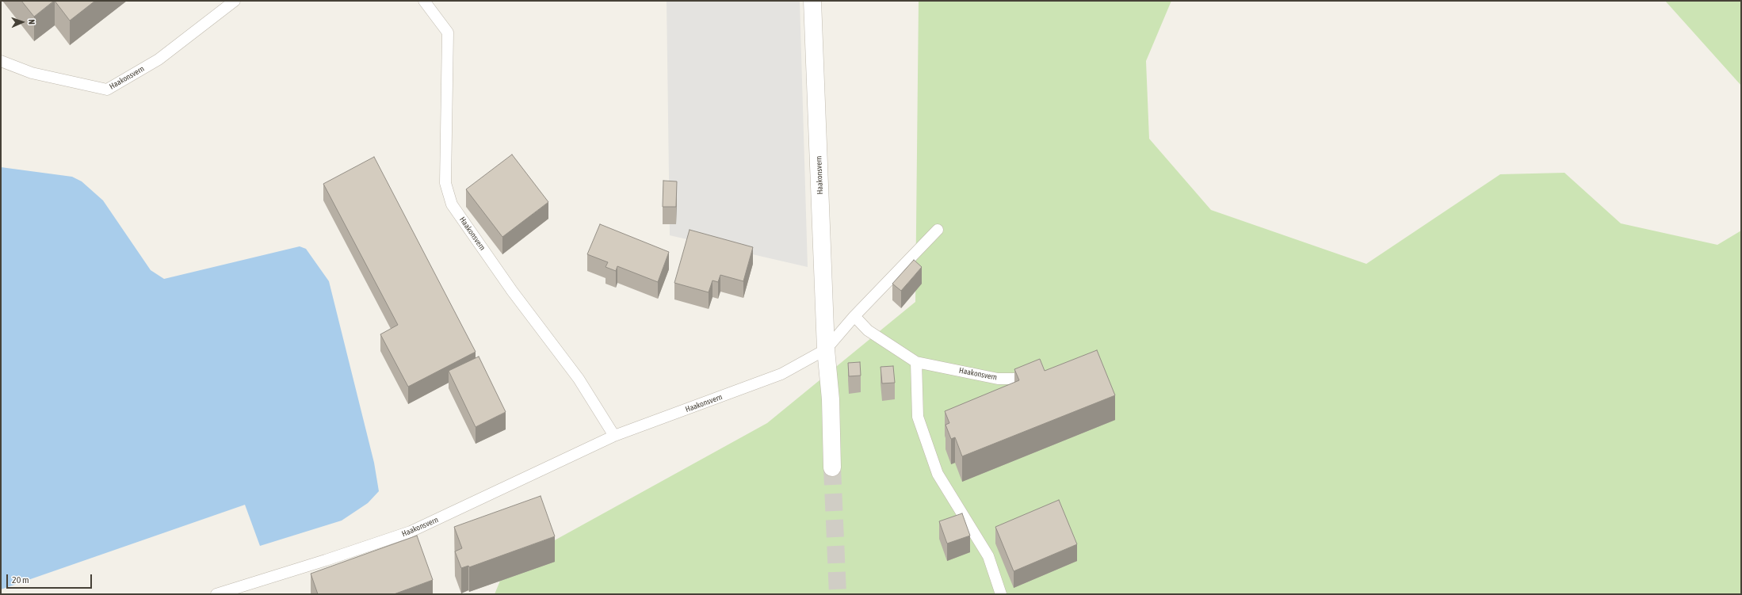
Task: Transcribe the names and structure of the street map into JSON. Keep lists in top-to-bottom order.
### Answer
{
  "streets": {
    "street": ["Haakonsvern"]
  },
  "scale_bar": "20 m",
  "north": "right"
}
